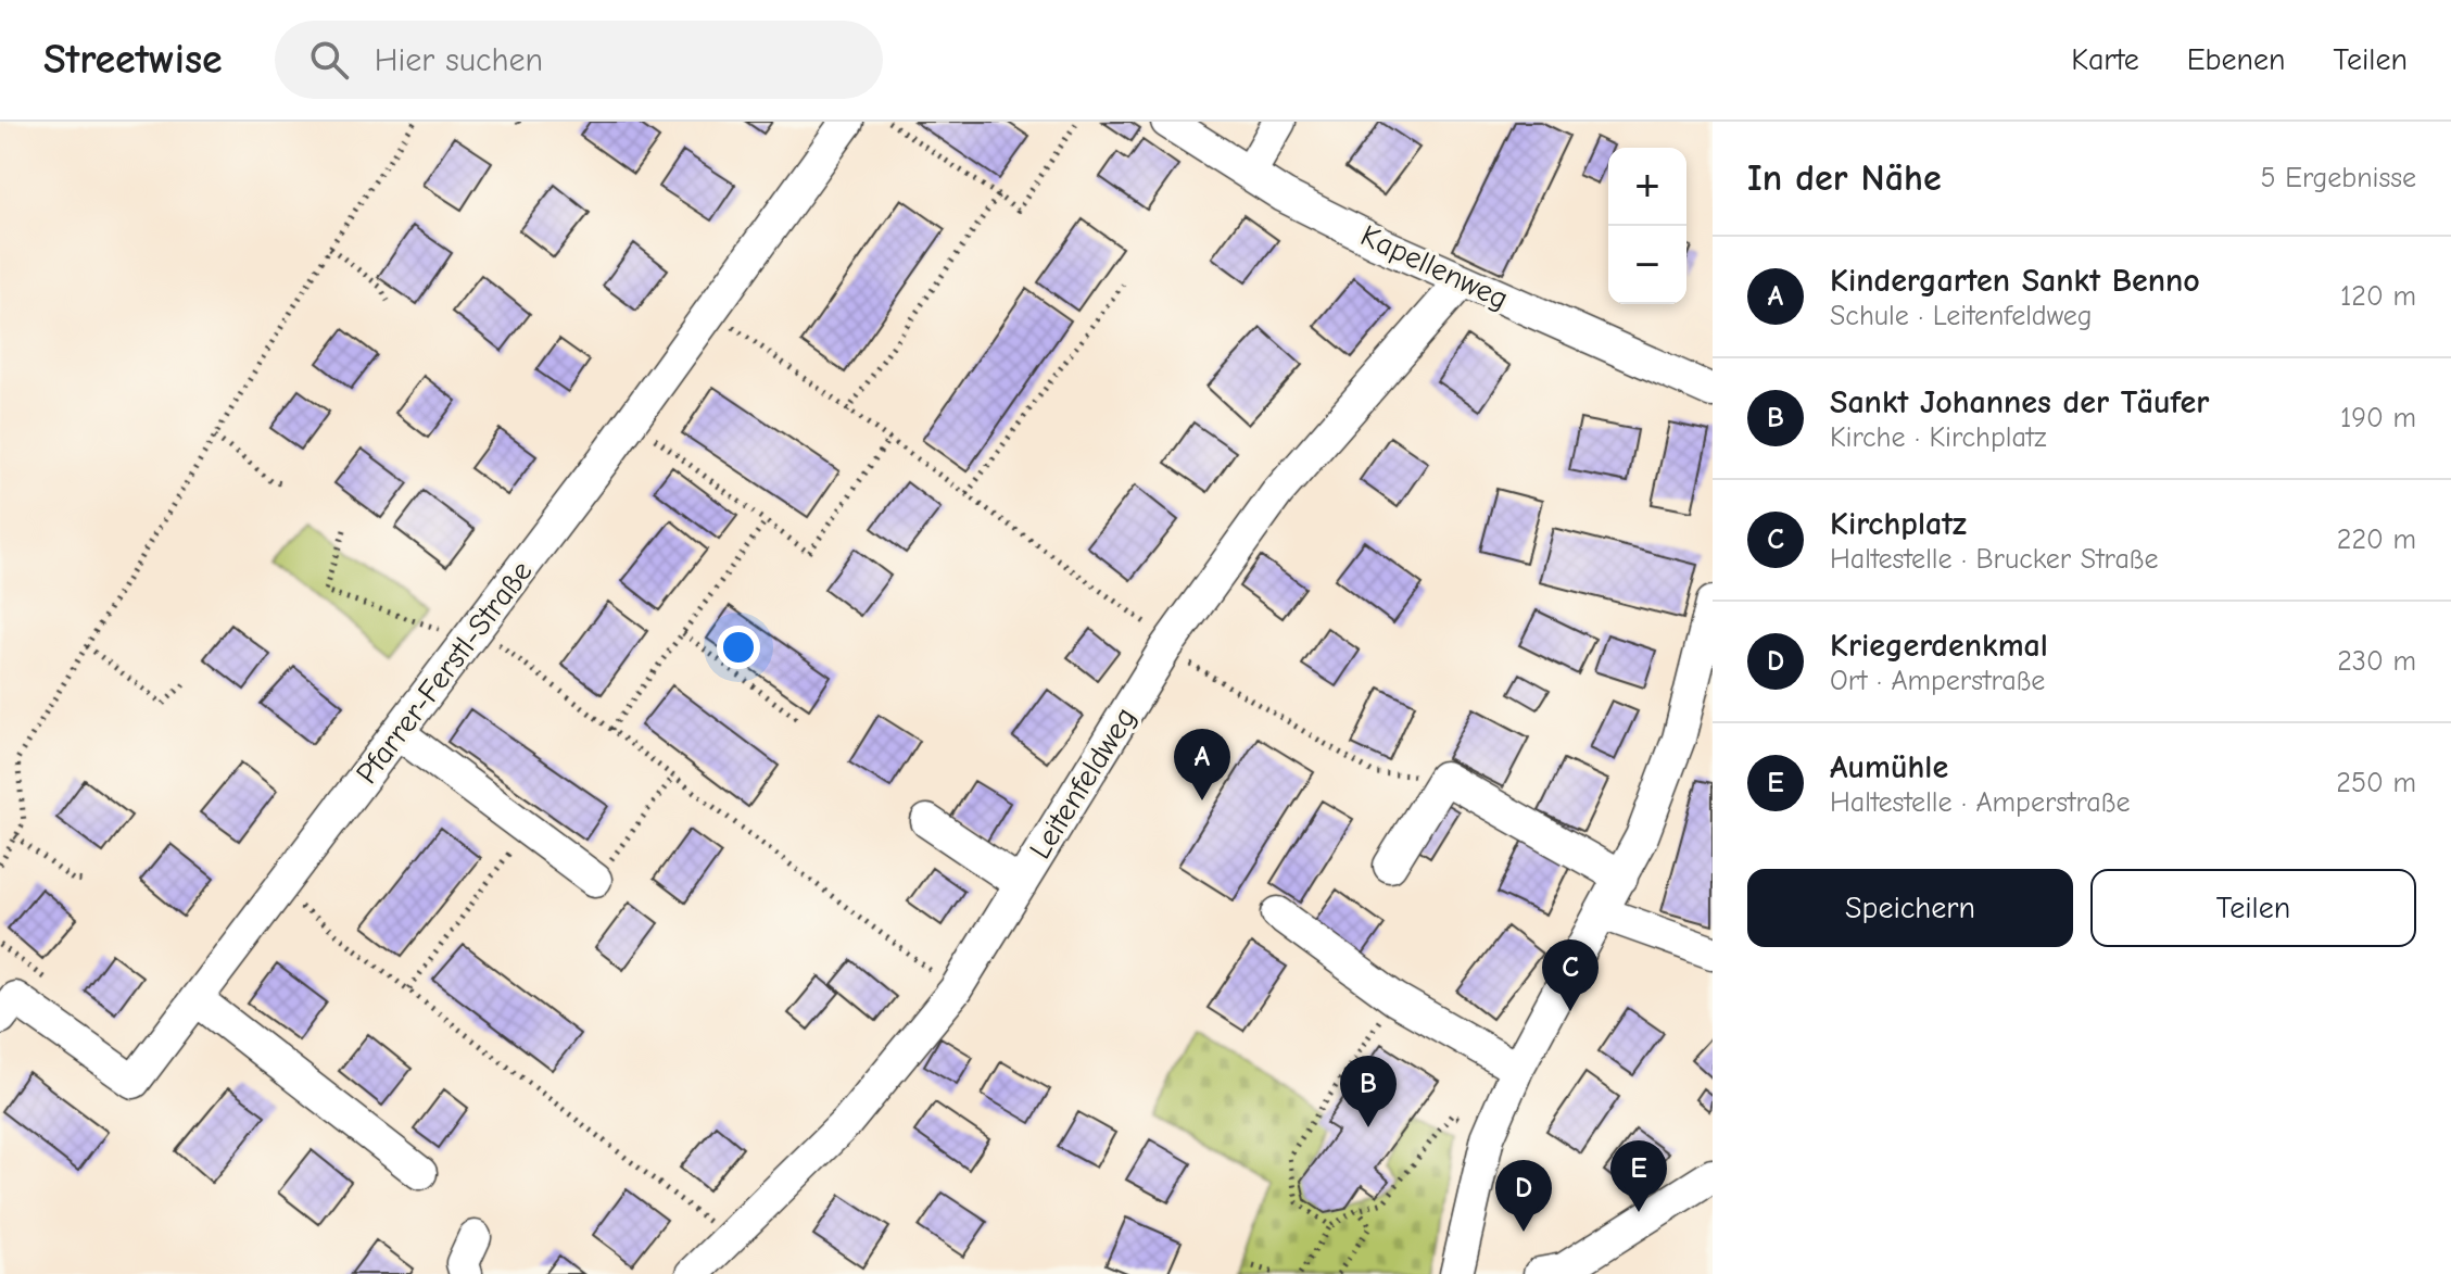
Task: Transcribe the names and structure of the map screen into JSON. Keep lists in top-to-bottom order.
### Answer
{
  "streets": {
    "street": ["Kapellenweg", "Pfarrer-Ferstl-Straße", "Leitenfeldweg"]
  },
  "crossings": [
    ["Kapellenweg", "Leitenfeldweg"]
  ],
  "page": {
    "header": "Streetwise",
    "search": "Hier suchen",
    "nav": ["Karte", "Ebenen", "Teilen"],
    "heading": ["In der Nähe", "5 Ergebnisse"],
    "map_buttons": ["+", "−"],
    "list": [
      {
        "mark": "A",
        "name": "Kindergarten Sankt Benno",
        "note": "Schule · Leitenfeldweg",
        "value": "120 m"
      },
      {
        "mark": "B",
        "name": "Sankt Johannes der Täufer",
        "note": "Kirche · Kirchplatz",
        "value": "190 m"
      },
      {
        "mark": "C",
        "name": "Kirchplatz",
        "note": "Haltestelle · Brucker Straße",
        "value": "220 m"
      },
      {
        "mark": "D",
        "name": "Kriegerdenkmal",
        "note": "Ort · Amperstraße",
        "value": "230 m"
      },
      {
        "mark": "E",
        "name": "Aumühle",
        "note": "Haltestelle · Amperstraße",
        "value": "250 m"
      }
    ],
    "pins": [
      "A",
      "C",
      "B",
      "E",
      "D"
    ],
    "buttons": ["Speichern", "Teilen"]
  }
}
